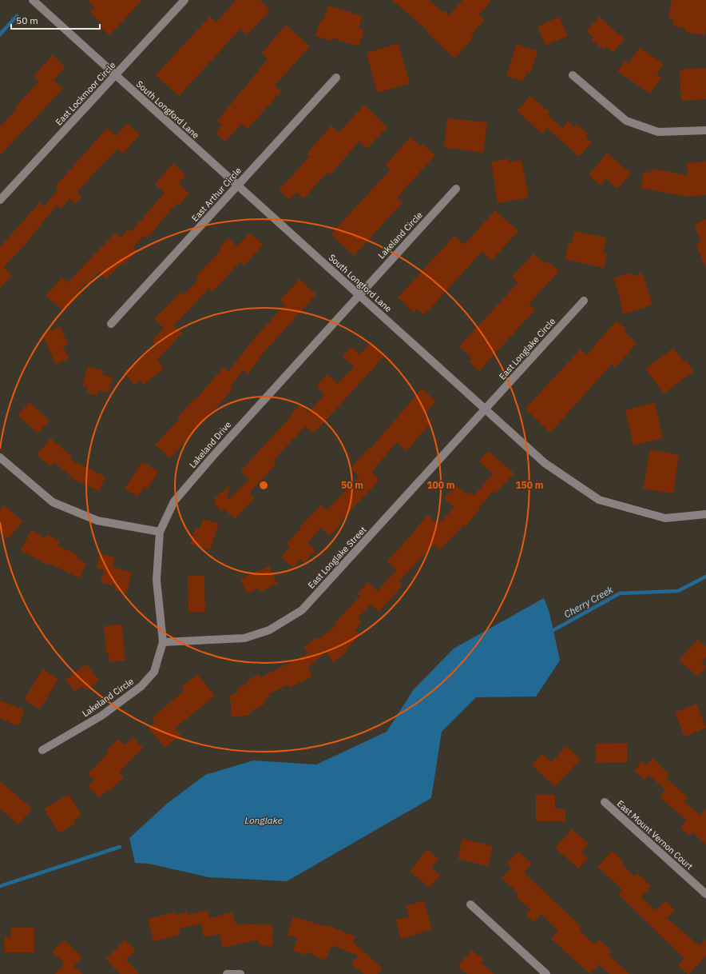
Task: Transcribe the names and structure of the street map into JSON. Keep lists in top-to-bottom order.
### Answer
{
  "streets": {
    "street": [
      "East Lockmoor Circle",
      "South Longford Lane",
      "East Arthur Circle",
      "Lakeland Circle",
      "East Longlake Circle",
      "Lakeland Drive",
      "East Longlake Street",
      "East Mount Vernon Court"
    ]
  },
  "crossings": [
    ["East Lockmoor Circle", "South Longford Lane"],
    ["South Longford Lane", "East Arthur Circle"],
    ["South Longford Lane", "Lakeland Circle"],
    ["South Longford Lane", "East Longlake Circle"],
    ["South Longford Lane", "Lakeland Drive"],
    ["South Longford Lane", "East Longlake Street"],
    ["Lakeland Circle", "Lakeland Drive"],
    ["Lakeland Circle", "East Longlake Street"],
    ["East Longlake Circle", "East Longlake Street"],
    ["Lakeland Drive", "East Longlake Street"]
  ],
  "water": ["Cherry Creek", "Longlake"],
  "scale_bar": "50 m",
  "rings": ["50 m", "100 m", "150 m"]
}
